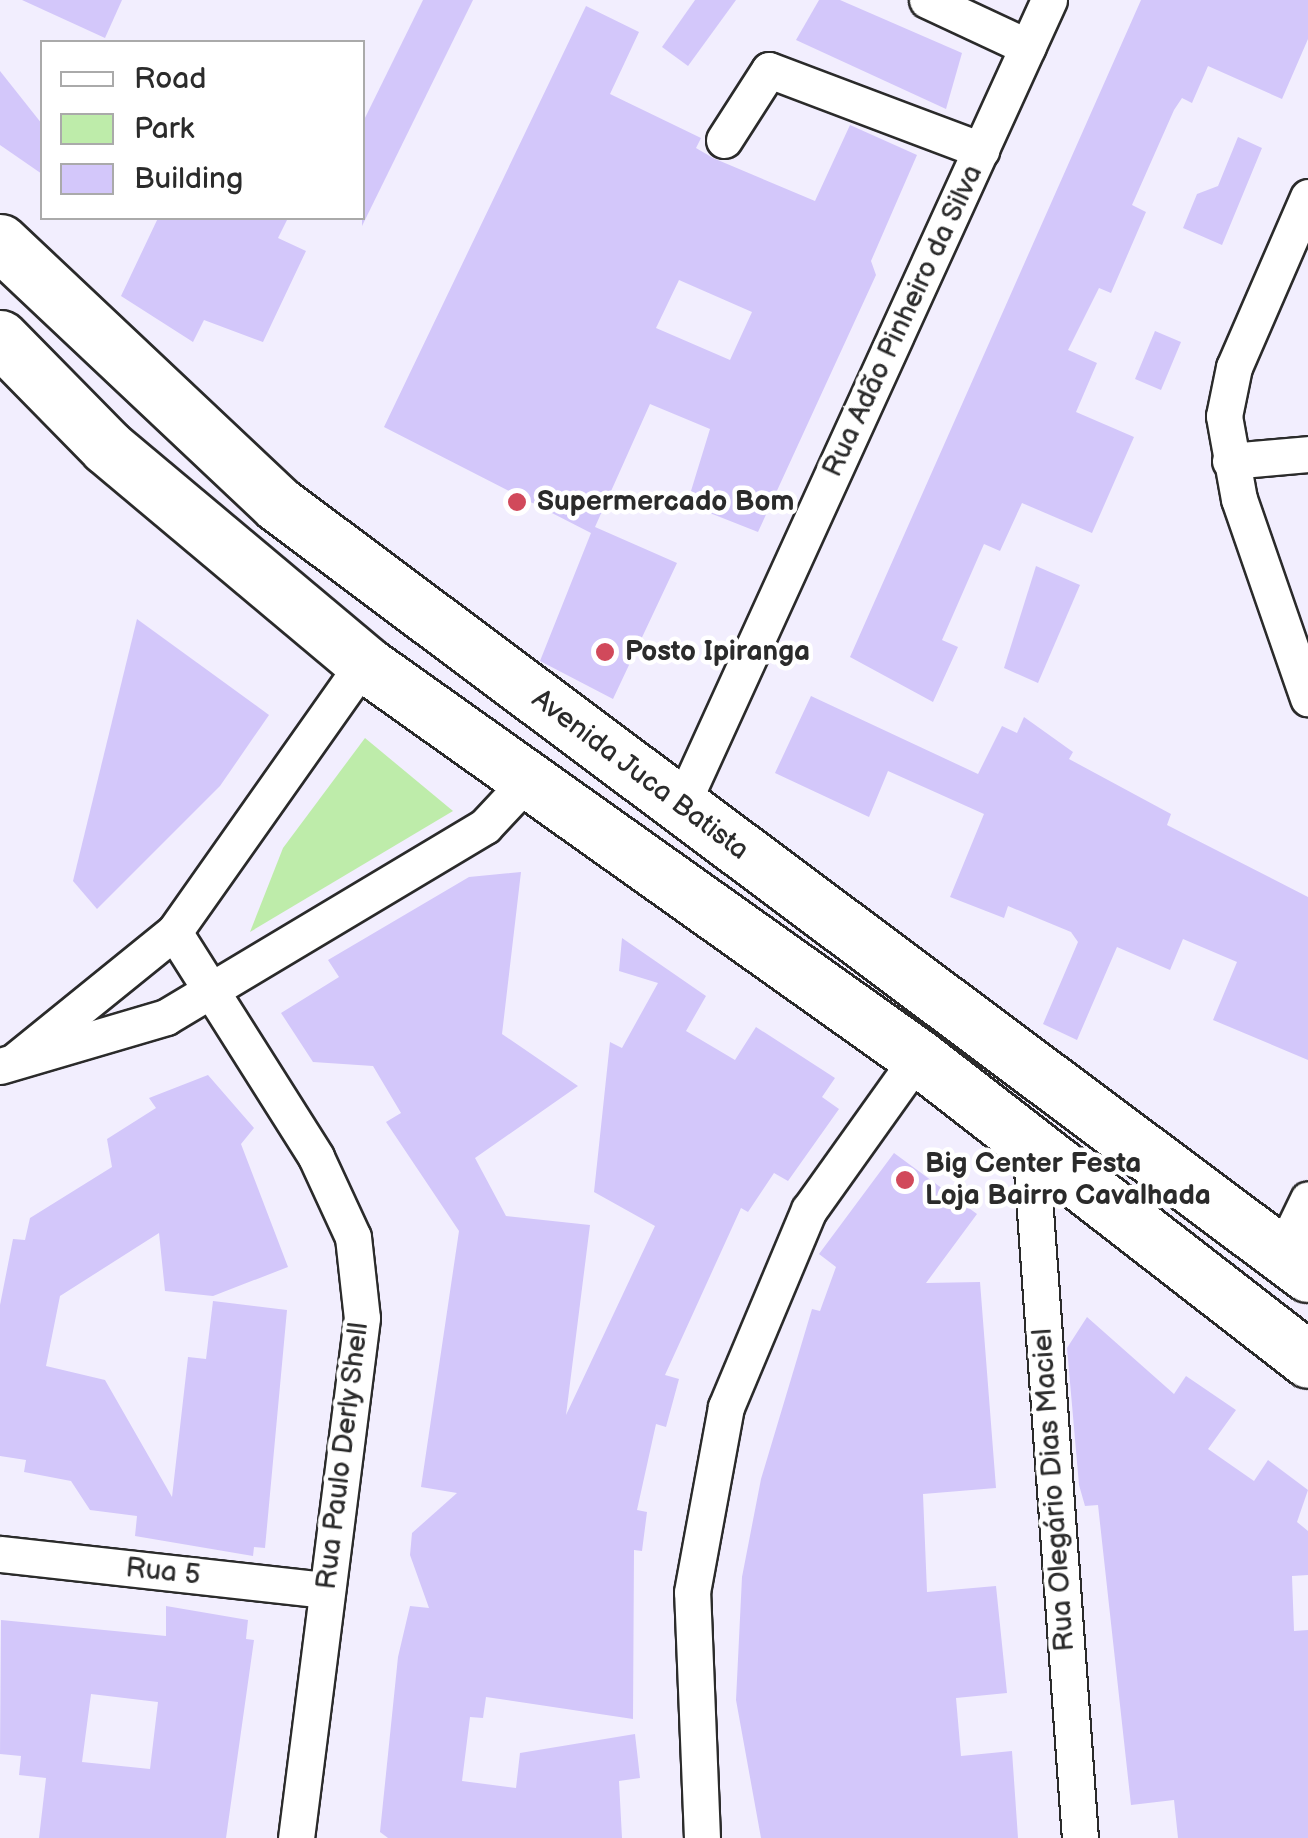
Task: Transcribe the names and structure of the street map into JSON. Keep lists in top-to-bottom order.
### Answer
{
  "streets": {
    "main road": ["Avenida Juca Batista"],
    "street": [
      "Rua Adão Pinheiro da Silva",
      "Rua Paulo Derly Shell",
      "Rua Olegário Dias Maciel",
      "Rua 5"
    ]
  },
  "crossings": [
    ["Rua Adão Pinheiro da Silva", "Avenida Juca Batista"],
    ["Rua Paulo Derly Shell", "Rua 5"]
  ],
  "places": ["Supermercado Bom", "Posto Ipiranga", "Big Center Festa Loja Bairro Cavalhada"],
  "legend": ["Road", "Park", "Building"]
}
